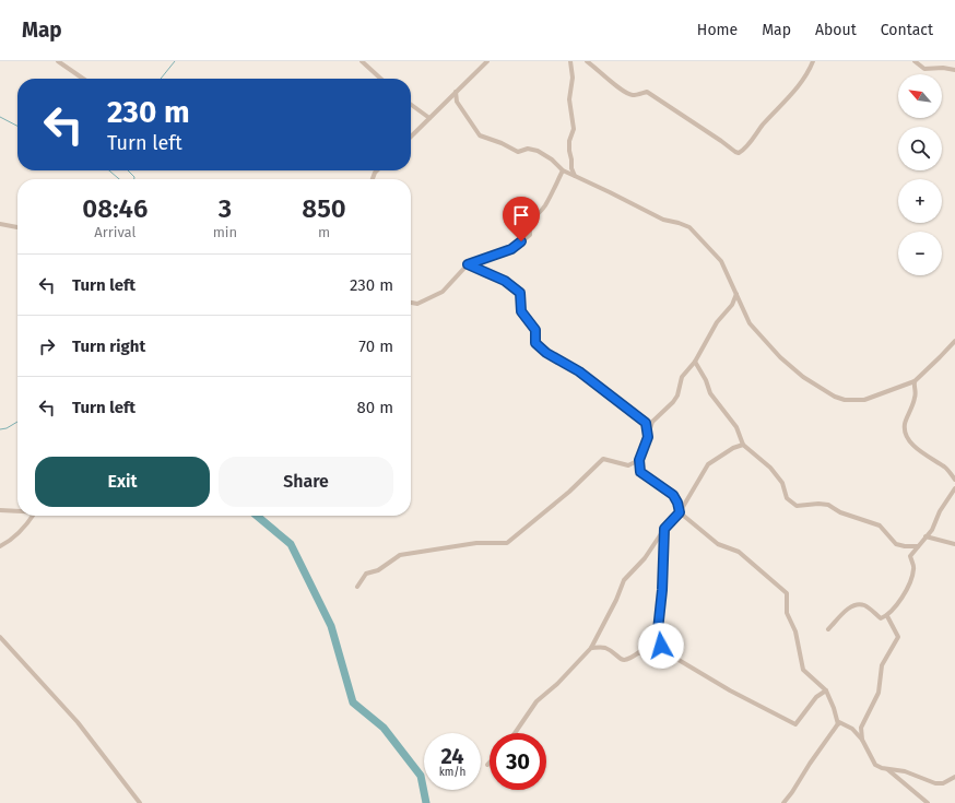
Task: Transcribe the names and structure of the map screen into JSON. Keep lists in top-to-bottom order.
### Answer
{
  "north": "top left",
  "page": {
    "header": "Map",
    "nav": [
      "Home",
      "Map",
      "About",
      "Contact"
    ],
    "map_buttons": ["+", "−"],
    "turn": ["230 m", "Turn left"],
    "eta": [
      "08:46",
      "Arrival",
      "3",
      "min",
      "850",
      "m"
    ],
    "list": [
      {
        "name": "Turn left",
        "value": "230 m"
      },
      {
        "name": "Turn right",
        "value": "70 m"
      },
      {
        "name": "Turn left",
        "value": "80 m"
      }
    ],
    "buttons": ["Exit", "Share"],
    "speed": "24 km/h",
    "limit": "30"
  }
}
